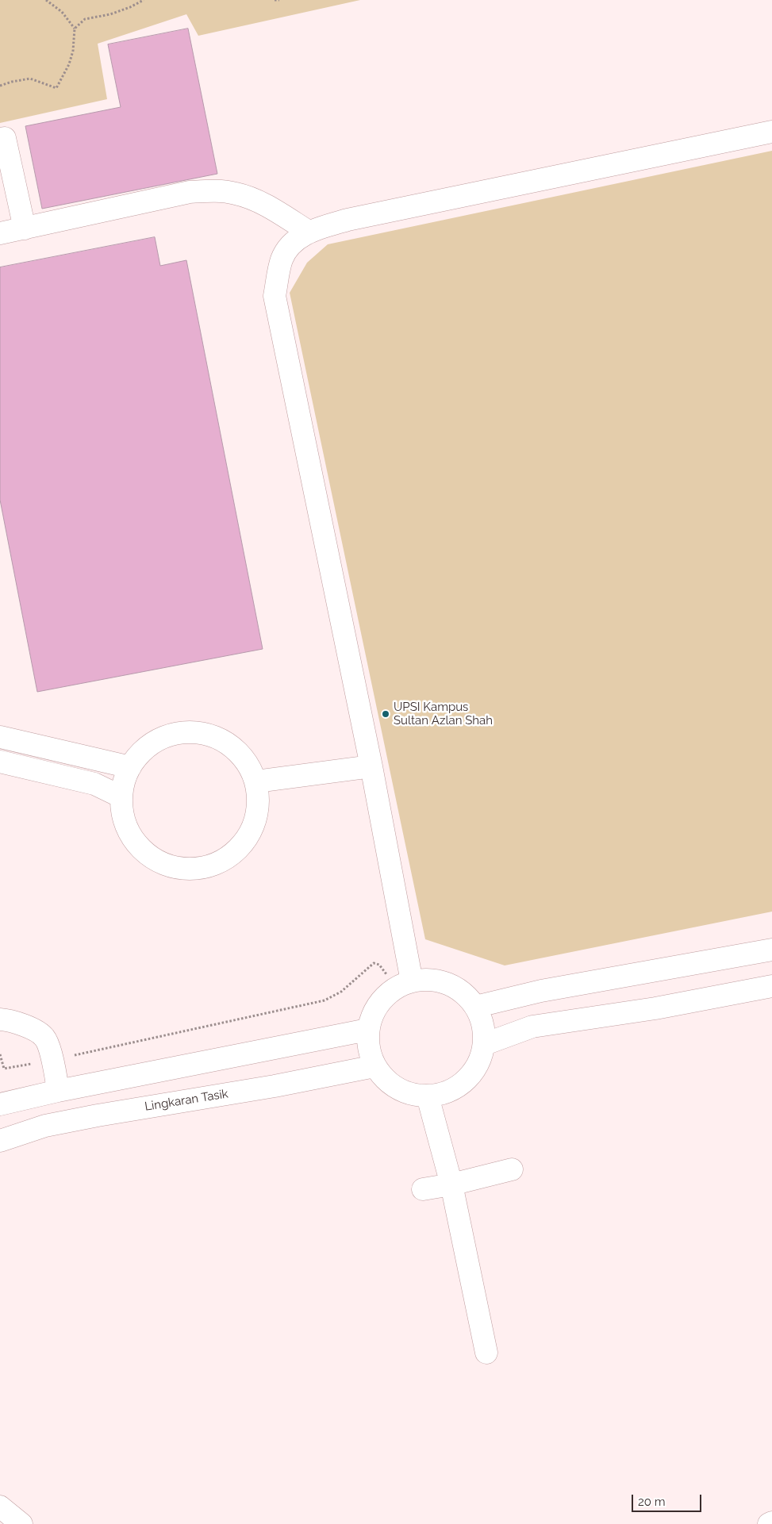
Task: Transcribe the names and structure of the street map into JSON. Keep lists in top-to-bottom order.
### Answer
{
  "streets": {
    "street": ["Lingkaran Tasik"]
  },
  "places": ["UPSI Kampus Sultan Azlan Shah"],
  "scale_bar": "20 m"
}
